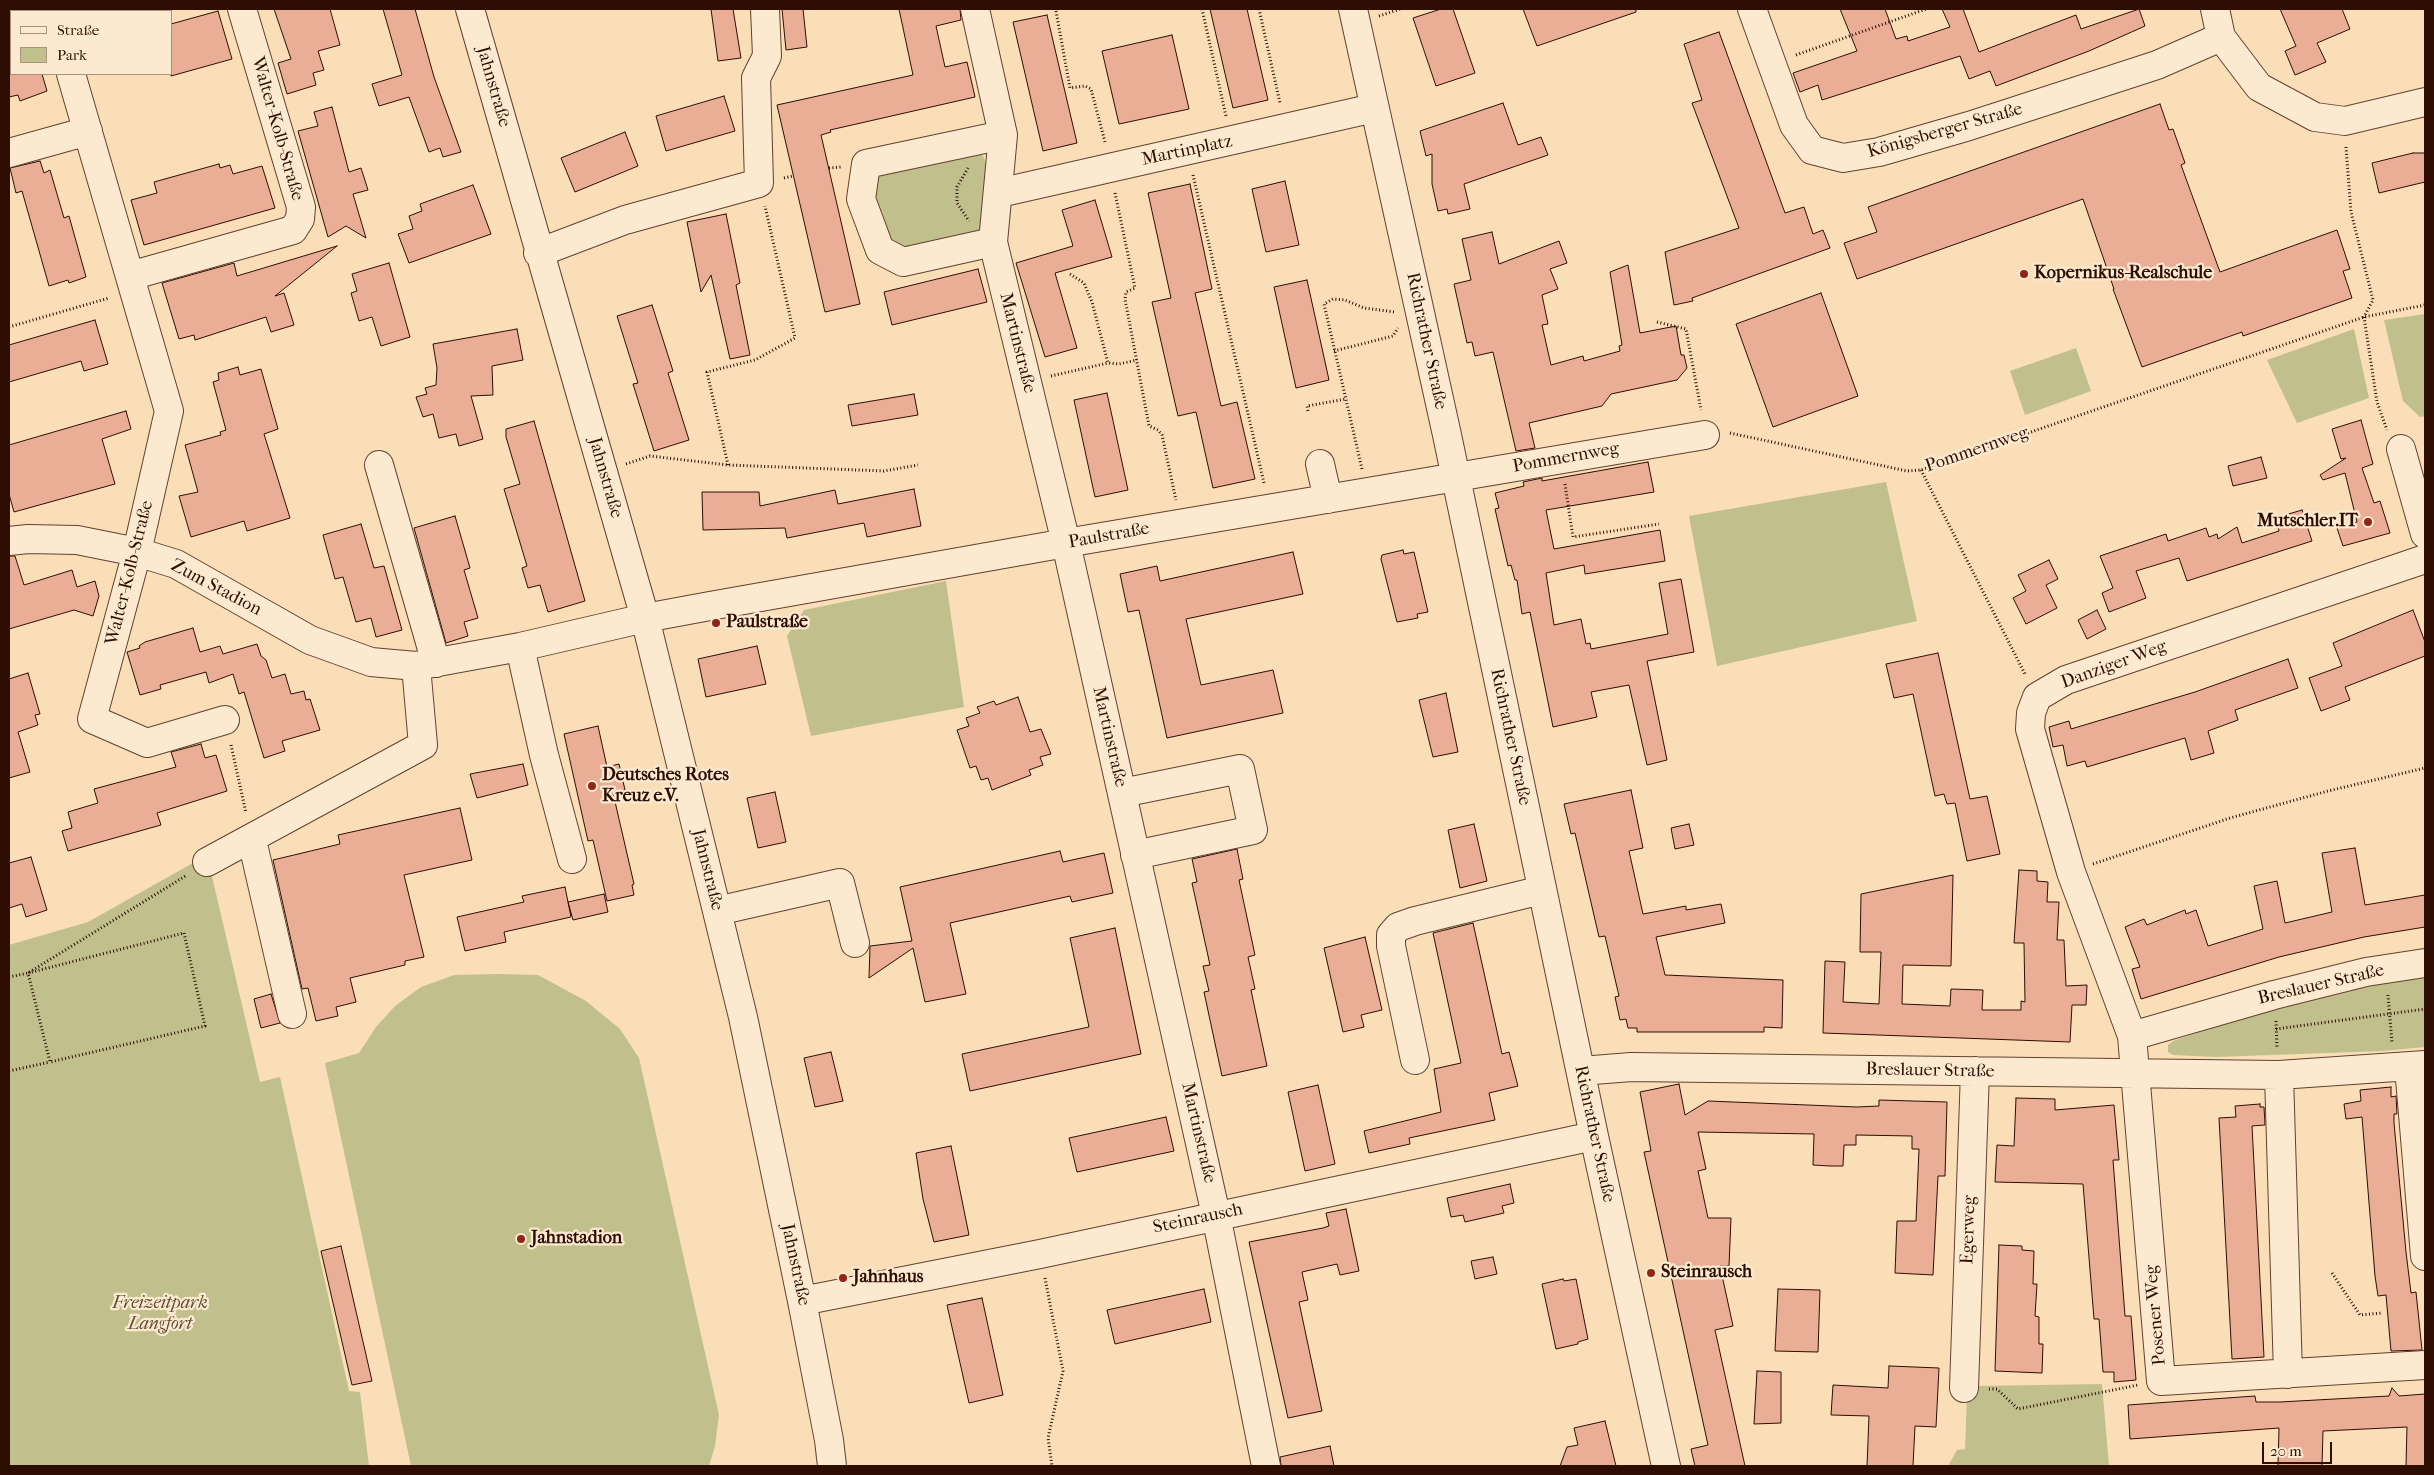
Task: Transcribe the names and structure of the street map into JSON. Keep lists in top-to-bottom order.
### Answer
{
  "streets": {
    "street": [
      "Jahnstraße",
      "Walter-Kolb-Straße",
      "Königsberger Straße",
      "Martinplatz",
      "Richrather Straße",
      "Martinstraße",
      "Pommernweg",
      "Paulstraße",
      "Zum Stadion",
      "Danziger Weg",
      "Breslauer Straße",
      "Steinrausch",
      "Egerweg",
      "Posener Weg"
    ]
  },
  "crossings": [
    ["Jahnstraße", "Paulstraße"],
    ["Jahnstraße", "Zum Stadion"],
    ["Jahnstraße", "Steinrausch"],
    ["Walter-Kolb-Straße", "Zum Stadion"],
    ["Martinplatz", "Richrather Straße"],
    ["Martinplatz", "Martinstraße"],
    ["Richrather Straße", "Pommernweg"],
    ["Richrather Straße", "Paulstraße"],
    ["Richrather Straße", "Breslauer Straße"],
    ["Richrather Straße", "Steinrausch"],
    ["Martinstraße", "Paulstraße"],
    ["Martinstraße", "Steinrausch"],
    ["Pommernweg", "Paulstraße"],
    ["Paulstraße", "Zum Stadion"],
    ["Breslauer Straße", "Egerweg"],
    ["Breslauer Straße", "Posener Weg"]
  ],
  "parks": ["Freizeitpark Langfort"],
  "places": [
    "Kopernikus-Realschule",
    "Mutschler.IT",
    "Paulstraße",
    "Deutsches Rotes Kreuz e.V.",
    "Jahnstadion",
    "Steinrausch",
    "Jahnhaus"
  ],
  "legend": ["Straße", "Park"],
  "scale_bar": "20 m"
}
